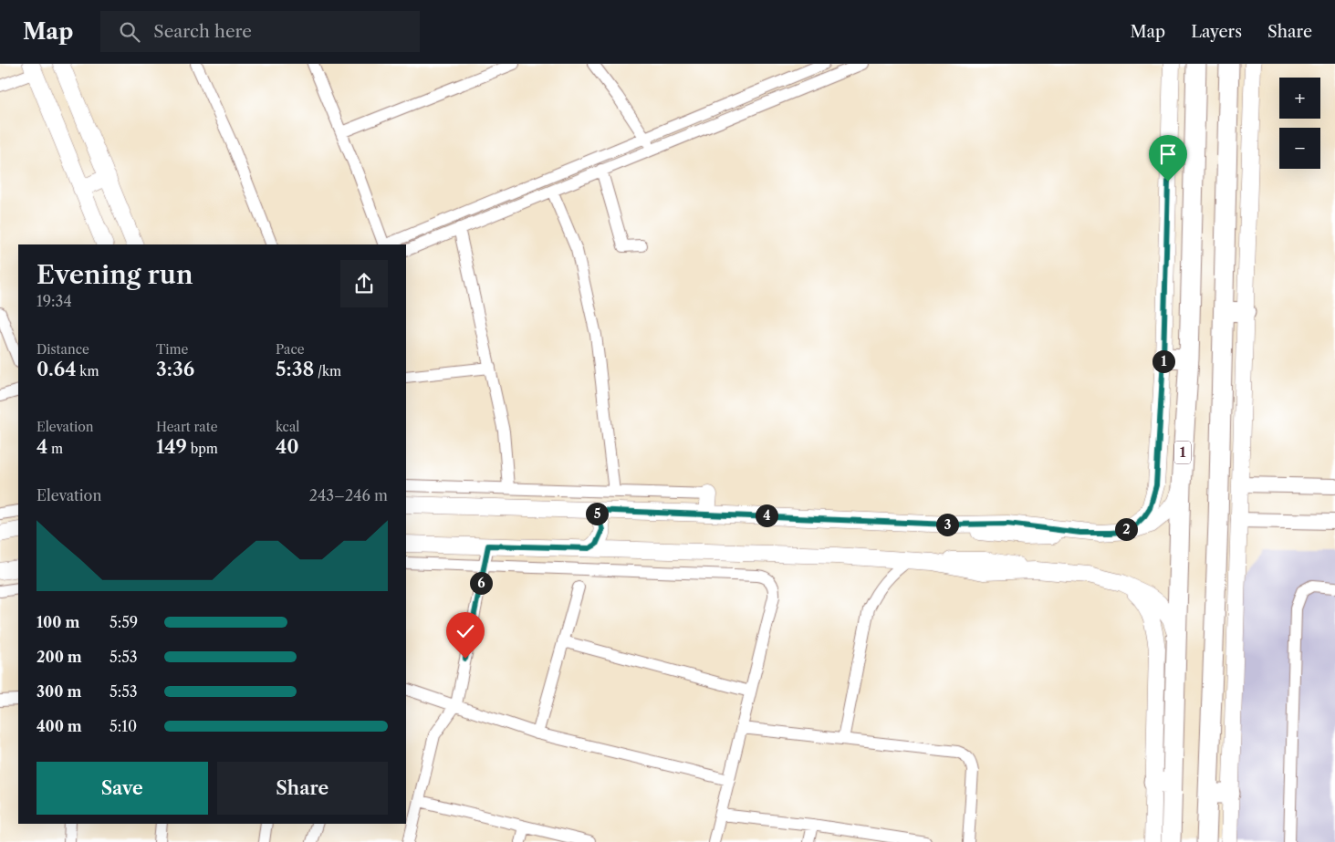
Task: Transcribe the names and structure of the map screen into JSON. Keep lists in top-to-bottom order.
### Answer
{
  "streets": {
    "highway": ["1"]
  },
  "page": {
    "header": "Map",
    "search": "Search here",
    "nav": ["Map", "Layers", "Share"],
    "map_buttons": ["+", "−"],
    "heading": ["Evening run", "19:34"],
    "stats": [
      ["Distance", "0.64 km"],
      ["Time", "3:36"],
      ["Pace", "5:38 /km"],
      ["Elevation", "4 m"],
      ["Heart rate", "149 bpm"],
      ["kcal", "40"]
    ],
    "pins": [
      "1",
      "5",
      "4",
      "3",
      "2",
      "6"
    ],
    "chart": ["Elevation", "243–246 m"],
    "list": [
      {
        "name": "100 m",
        "note": "5:59"
      },
      {
        "name": "200 m",
        "note": "5:53"
      },
      {
        "name": "300 m",
        "note": "5:53"
      },
      {
        "name": "400 m",
        "note": "5:10"
      }
    ],
    "buttons": ["Save", "Share"]
  }
}
